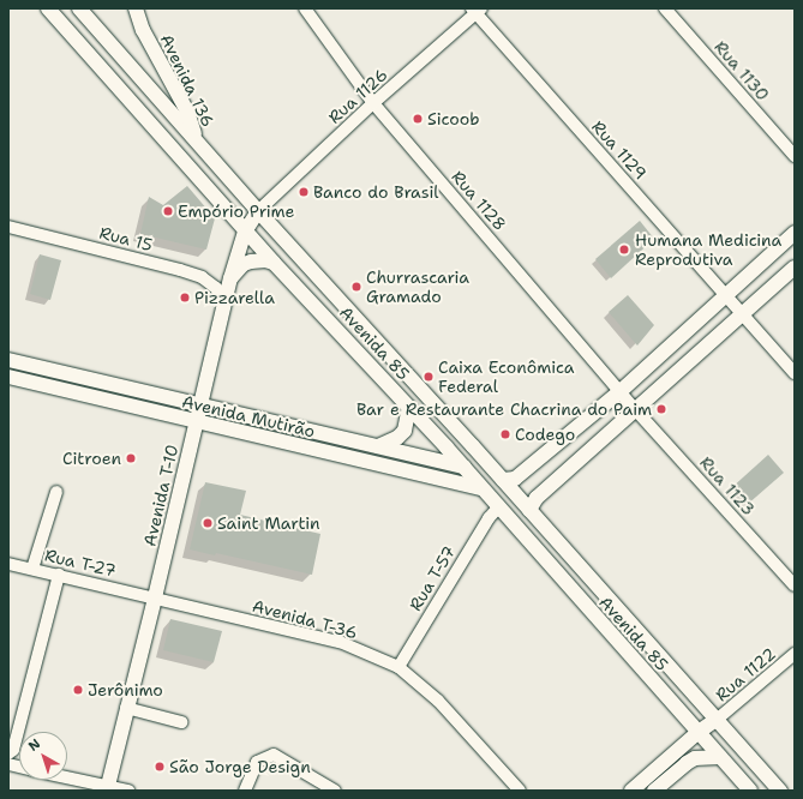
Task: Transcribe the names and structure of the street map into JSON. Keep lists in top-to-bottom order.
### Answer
{
  "streets": {
    "main road": [
      "Avenida 136",
      "Avenida 85",
      "Avenida Mutirão",
      "Avenida T-10"
    ],
    "street": [
      "Rua 1130",
      "Rua 1126",
      "Rua 1129",
      "Rua 1128",
      "Rua 15",
      "Rua 1123",
      "Rua T-27",
      "Rua T-57",
      "Avenida T-36",
      "Rua 1122"
    ]
  },
  "crossings": [
    ["Avenida 136", "Avenida 85"],
    ["Rua 1126", "Rua 1129"],
    ["Rua 1126", "Rua 1128"],
    ["Rua 1126", "Avenida 85"],
    ["Rua 1126", "Avenida T-10"],
    ["Rua 1128", "Rua 1123"],
    ["Rua 15", "Avenida T-10"],
    ["Avenida 85", "Avenida Mutirão"],
    ["Avenida 85", "Avenida T-10"],
    ["Avenida 85", "Rua T-57"],
    ["Avenida 85", "Rua 1122"],
    ["Avenida Mutirão", "Avenida T-10"],
    ["Avenida T-10", "Rua T-27"],
    ["Avenida T-10", "Avenida T-36"],
    ["Rua T-27", "Avenida T-36"],
    ["Rua T-57", "Avenida T-36"]
  ],
  "places": [
    "Sicoob",
    "Banco do Brasil",
    "Empório Prime",
    "Humana Medicina Reprodutiva",
    "Churrascaria Gramado",
    "Pizzarella",
    "Caixa Econômica Federal",
    "Bar e Restaurante Chacrina do Paim",
    "Codego",
    "Citroen",
    "Saint Martin",
    "Jerônimo",
    "São Jorge Design"
  ],
  "north": "top left"
}
